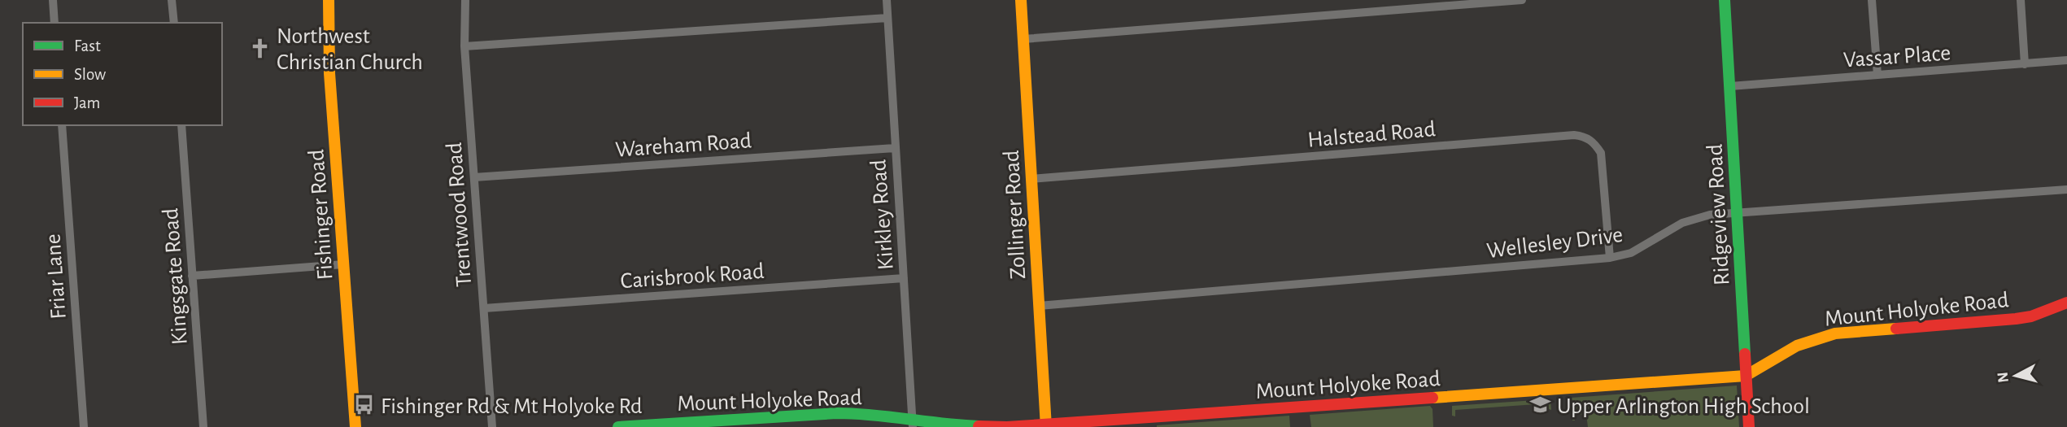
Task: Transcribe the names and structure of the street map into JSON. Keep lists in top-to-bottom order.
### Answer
{
  "streets": {
    "street": [
      "Vassar Place",
      "Halstead Road",
      "Wareham Road",
      "Fishinger Road",
      "Trentwood Road",
      "Kirkley Road",
      "Zollinger Road",
      "Ridgeview Road",
      "Wellesley Drive",
      "Carisbrook Road",
      "Friar Lane",
      "Kingsgate Road",
      "Mount Holyoke Road"
    ]
  },
  "crossings": [
    ["Vassar Place", "Ridgeview Road"],
    ["Halstead Road", "Zollinger Road"],
    ["Halstead Road", "Wellesley Drive"],
    ["Wareham Road", "Trentwood Road"],
    ["Wareham Road", "Kirkley Road"],
    ["Trentwood Road", "Carisbrook Road"],
    ["Kirkley Road", "Carisbrook Road"],
    ["Kirkley Road", "Mount Holyoke Road"],
    ["Zollinger Road", "Wellesley Drive"],
    ["Zollinger Road", "Mount Holyoke Road"],
    ["Ridgeview Road", "Wellesley Drive"],
    ["Ridgeview Road", "Mount Holyoke Road"]
  ],
  "places": {
    "church": ["Northwest Christian Church"],
    "bus stop": ["Fishinger Rd & Mt Holyoke Rd"],
    "school or university": ["Upper Arlington High School"]
  },
  "legend": ["Fast", "Slow", "Jam"],
  "north": "left"
}
